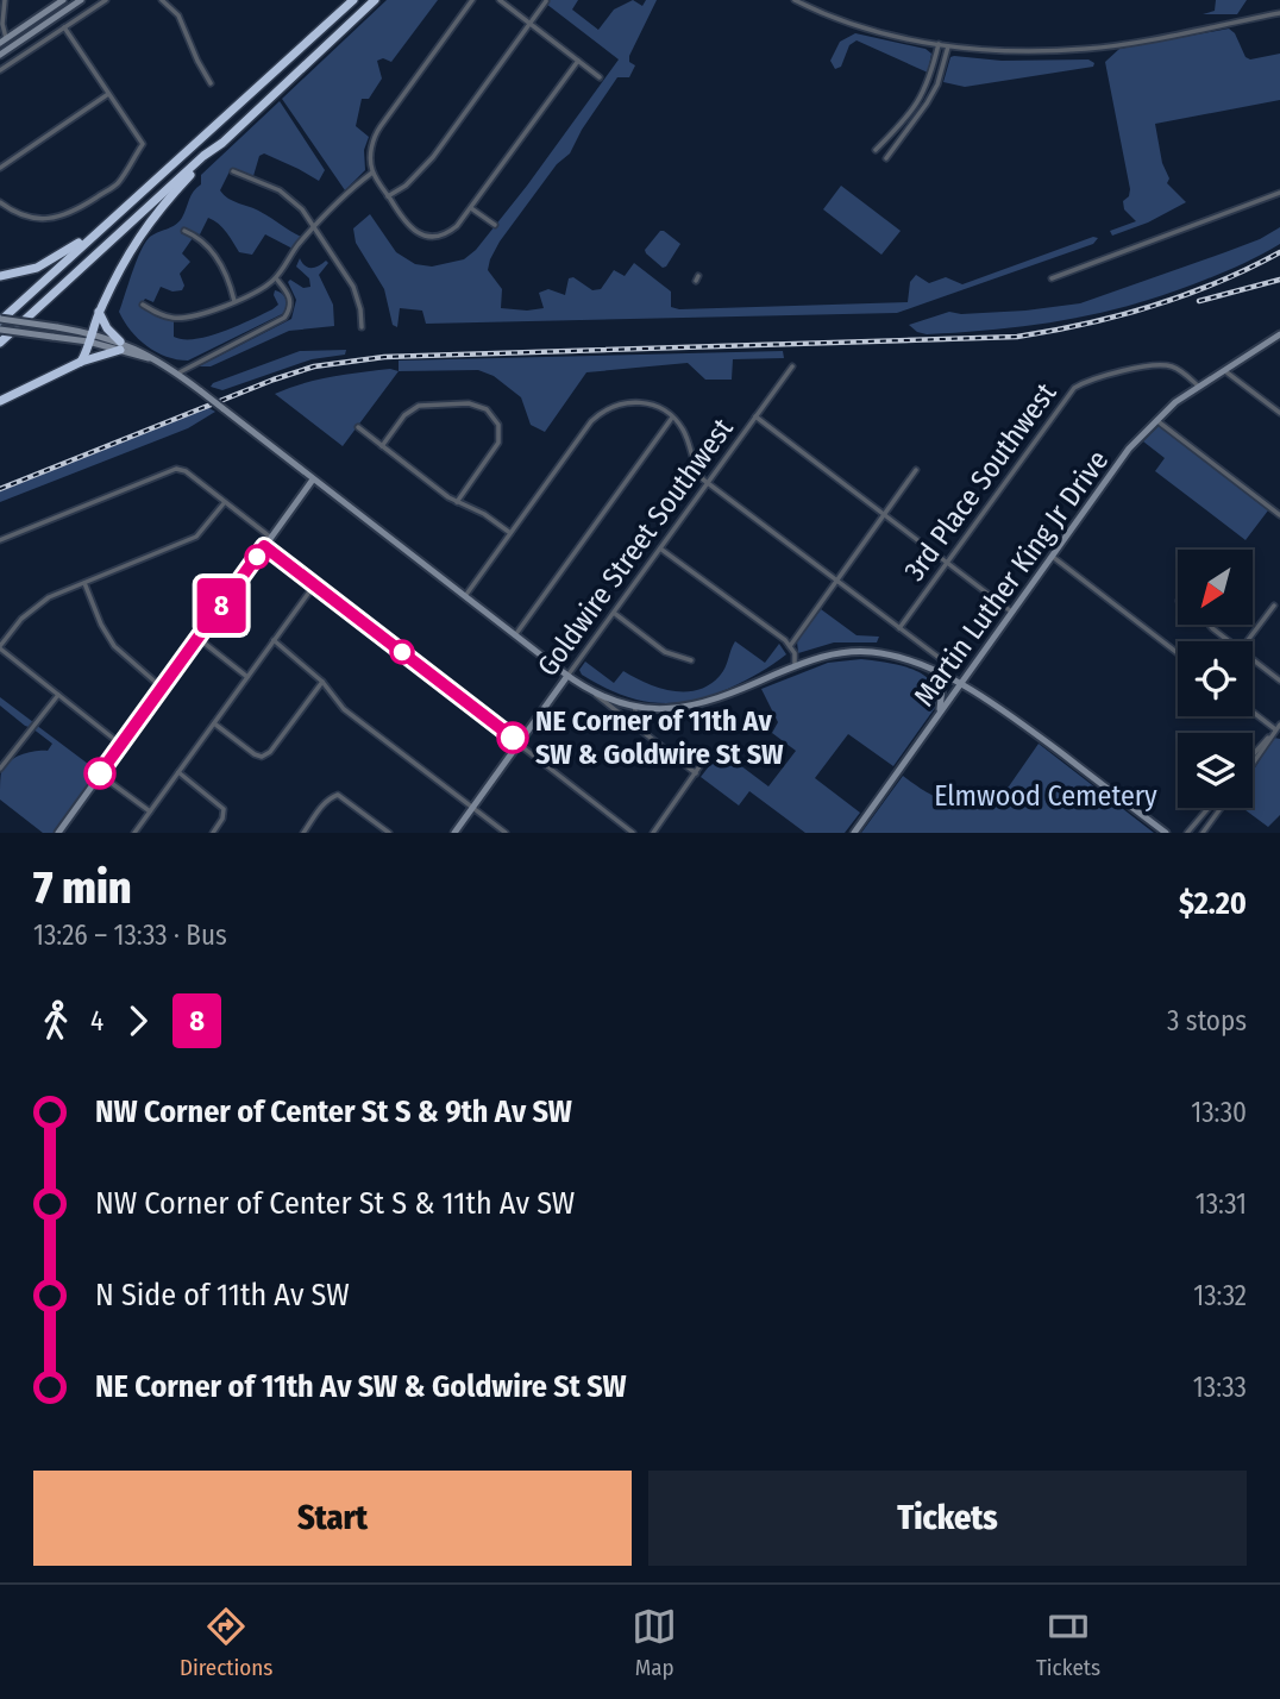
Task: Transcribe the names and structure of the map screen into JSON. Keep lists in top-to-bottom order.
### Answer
{
  "streets": {
    "main road": ["Goldwire Street Southwest", "Martin Luther King Jr Drive"],
    "street": ["3rd Place Southwest"]
  },
  "crossings": [
    ["3rd Place Southwest", "Martin Luther King Jr Drive"]
  ],
  "parks": ["Elmwood Cemetery"],
  "places": ["NE Corner of 11th Av SW & Goldwire St SW"],
  "lines": ["bus line 8"],
  "north": "bottom left",
  "page": {
    "on_map": "8",
    "heading": ["7 min", "13:26 – 13:33 · Bus", "$2.20"],
    "legs": ["4", "8", "3 stops"],
    "list": [
      {
        "name": "NW Corner of Center St S & 9th Av SW",
        "value": "13:30"
      },
      {
        "name": "NW Corner of Center St S & 11th Av SW",
        "value": "13:31"
      },
      {
        "name": "N Side of 11th Av SW",
        "value": "13:32"
      },
      {
        "name": "NE Corner of 11th Av SW & Goldwire St SW",
        "value": "13:33"
      }
    ],
    "buttons": ["Start", "Tickets"],
    "tabs": ["Directions", "Map", "Tickets"]
  }
}
